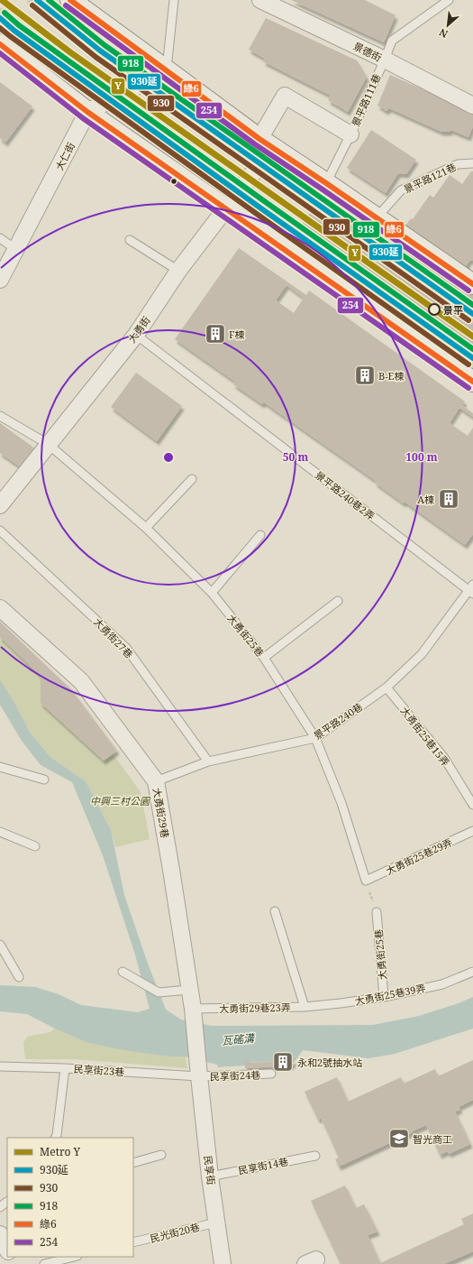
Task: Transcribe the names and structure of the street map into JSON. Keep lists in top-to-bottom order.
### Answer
{
  "streets": {
    "street": [
      "景德街",
      "大仁街",
      "大勇街",
      "大勇街29巷",
      "民享街"
    ],
    "lane": [
      "景平路111巷",
      "景平路121巷",
      "景平路240巷2弄",
      "大勇街25巷",
      "大勇街27巷",
      "景平路240巷",
      "大勇街25巷15弄",
      "大勇街25巷29弄",
      "大勇街25巷39弄",
      "大勇街29巷23弄",
      "民享街23巷",
      "民享街24巷",
      "民享街14巷",
      "民光街20巷"
    ]
  },
  "crossings": [
    ["景德街", "景平路111巷"],
    ["景平路111巷", "大勇街"],
    ["大勇街", "景平路240巷2弄"],
    ["大勇街", "大勇街25巷"],
    ["景平路240巷2弄", "景平路240巷"],
    ["大勇街25巷", "景平路240巷"],
    ["大勇街25巷", "大勇街25巷29弄"],
    ["大勇街25巷", "大勇街25巷39弄"],
    ["大勇街27巷", "景平路240巷"],
    ["景平路240巷", "大勇街25巷15弄"],
    ["景平路240巷", "大勇街29巷"],
    ["大勇街29巷", "大勇街29巷23弄"],
    ["大勇街29巷", "民享街23巷"],
    ["大勇街29巷", "民享街24巷"],
    ["大勇街29巷", "民享街"],
    ["大勇街25巷39弄", "大勇街29巷23弄"],
    ["民享街23巷", "民享街24巷"],
    ["民享街23巷", "民享街"],
    ["民享街24巷", "民享街"],
    ["民享街14巷", "民享街"],
    ["民享街", "民光街20巷"]
  ],
  "water": ["瓦磘溝"],
  "parks": ["中興三村公園"],
  "places": {
    "other": ["景平"],
    "building": [
      "F棟",
      "B-E棟",
      "A棟",
      "永和2號抽水站"
    ],
    "school or university": ["智光商工"]
  },
  "lines": [
    "metro line Y",
    "transit line 930延",
    "transit line 918",
    "transit line 綠6",
    "transit line 930",
    "transit line 254"
  ],
  "legend": [
    "Metro Y",
    "930延",
    "930",
    "918",
    "綠6",
    "254"
  ],
  "north": "bottom left",
  "rings": ["50 m", "100 m"]
}
